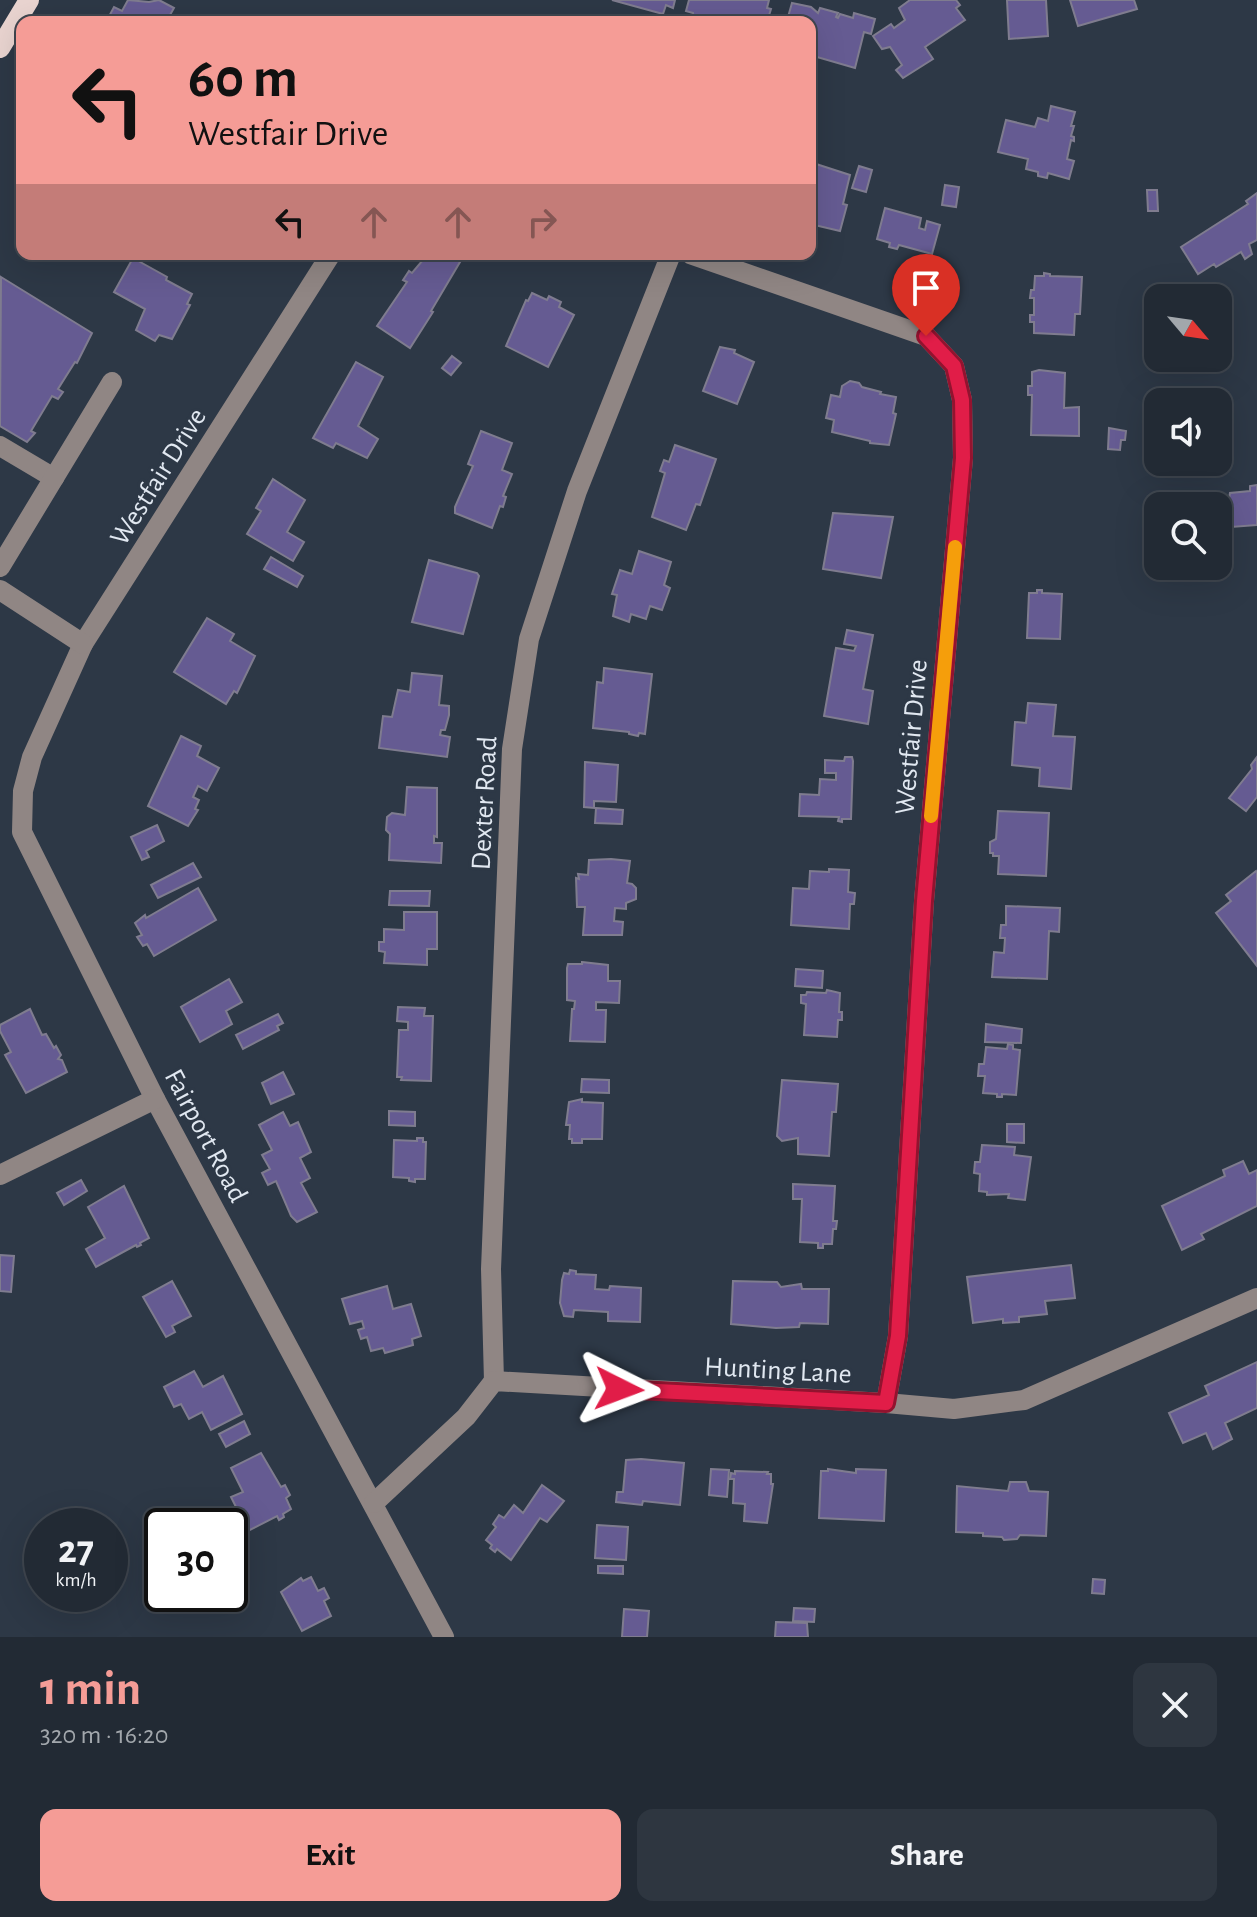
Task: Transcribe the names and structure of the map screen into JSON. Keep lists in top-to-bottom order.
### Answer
{
  "streets": {
    "street": [
      "Westfair Drive",
      "Dexter Road",
      "Fairport Road",
      "Hunting Lane"
    ]
  },
  "crossings": [
    ["Westfair Drive", "Fairport Road"],
    ["Westfair Drive", "Hunting Lane"],
    ["Dexter Road", "Hunting Lane"]
  ],
  "north": "bottom right",
  "page": {
    "turn": ["60 m", "Westfair Drive"],
    "speed": "27 km/h",
    "limit": "30",
    "heading": ["1 min", "320 m · 16:20"],
    "buttons": ["Exit", "Share"]
  }
}
